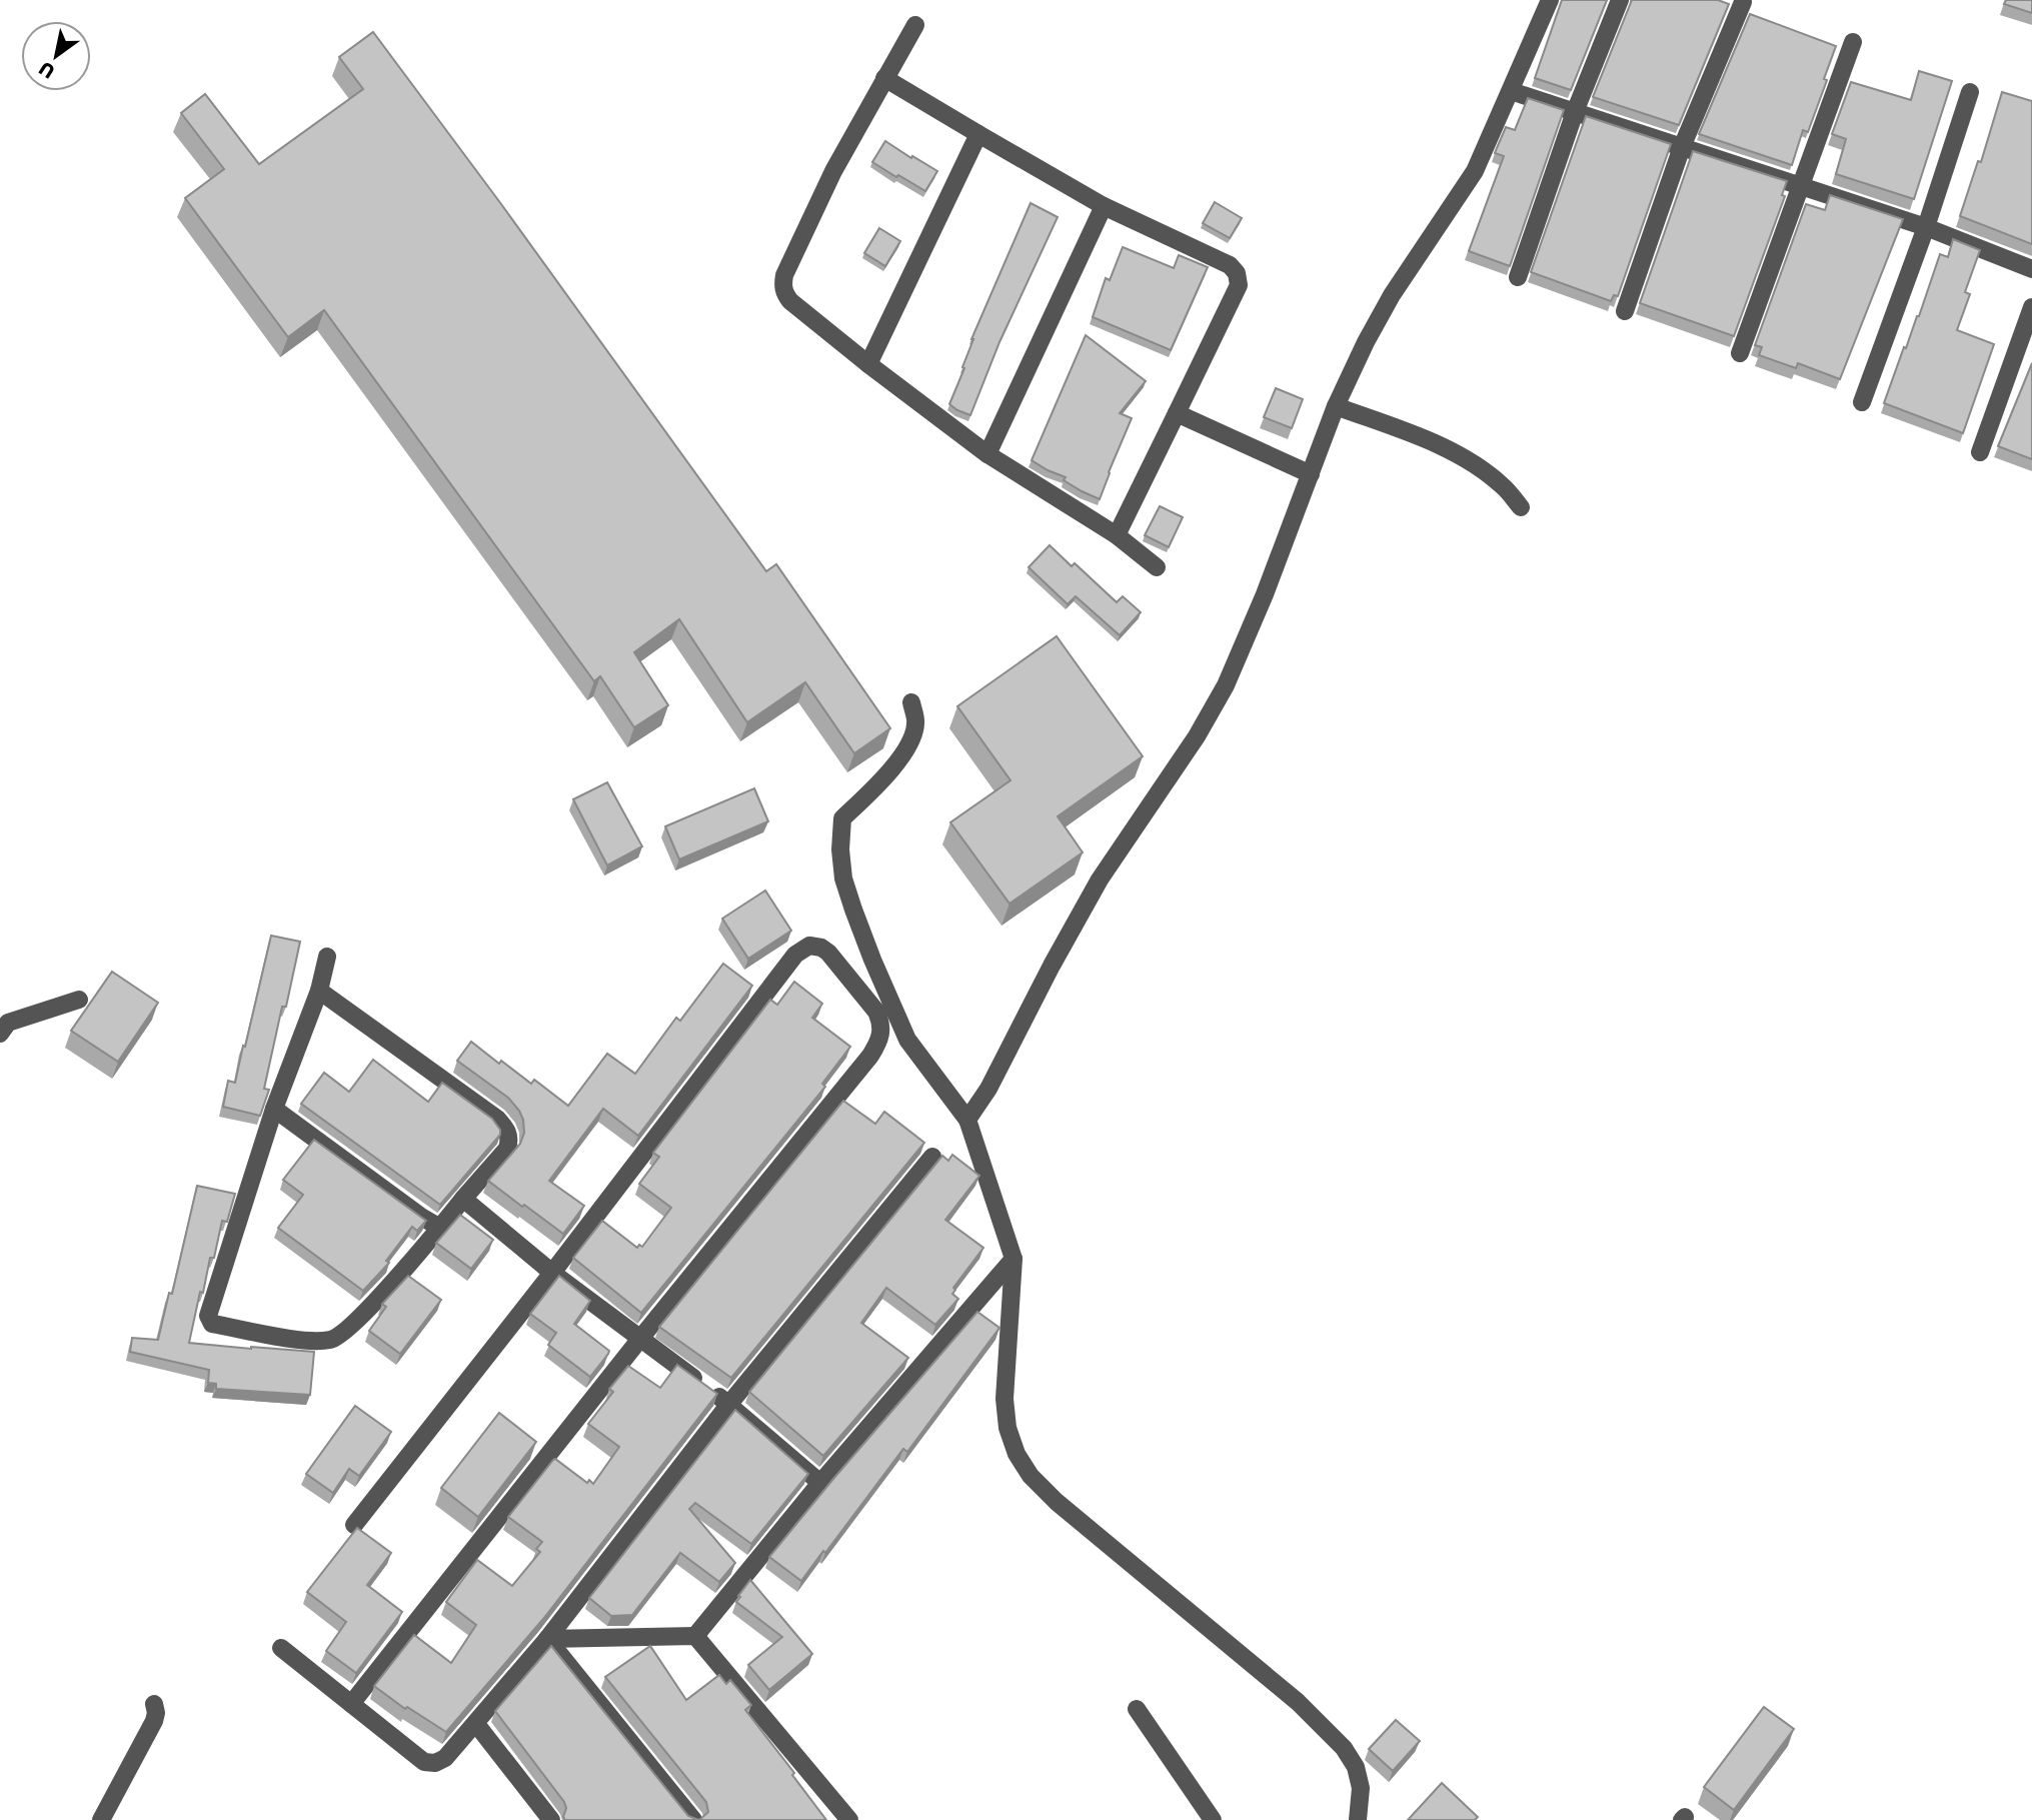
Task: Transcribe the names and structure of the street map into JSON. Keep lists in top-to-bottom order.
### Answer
{
  "north": "bottom left"
}
